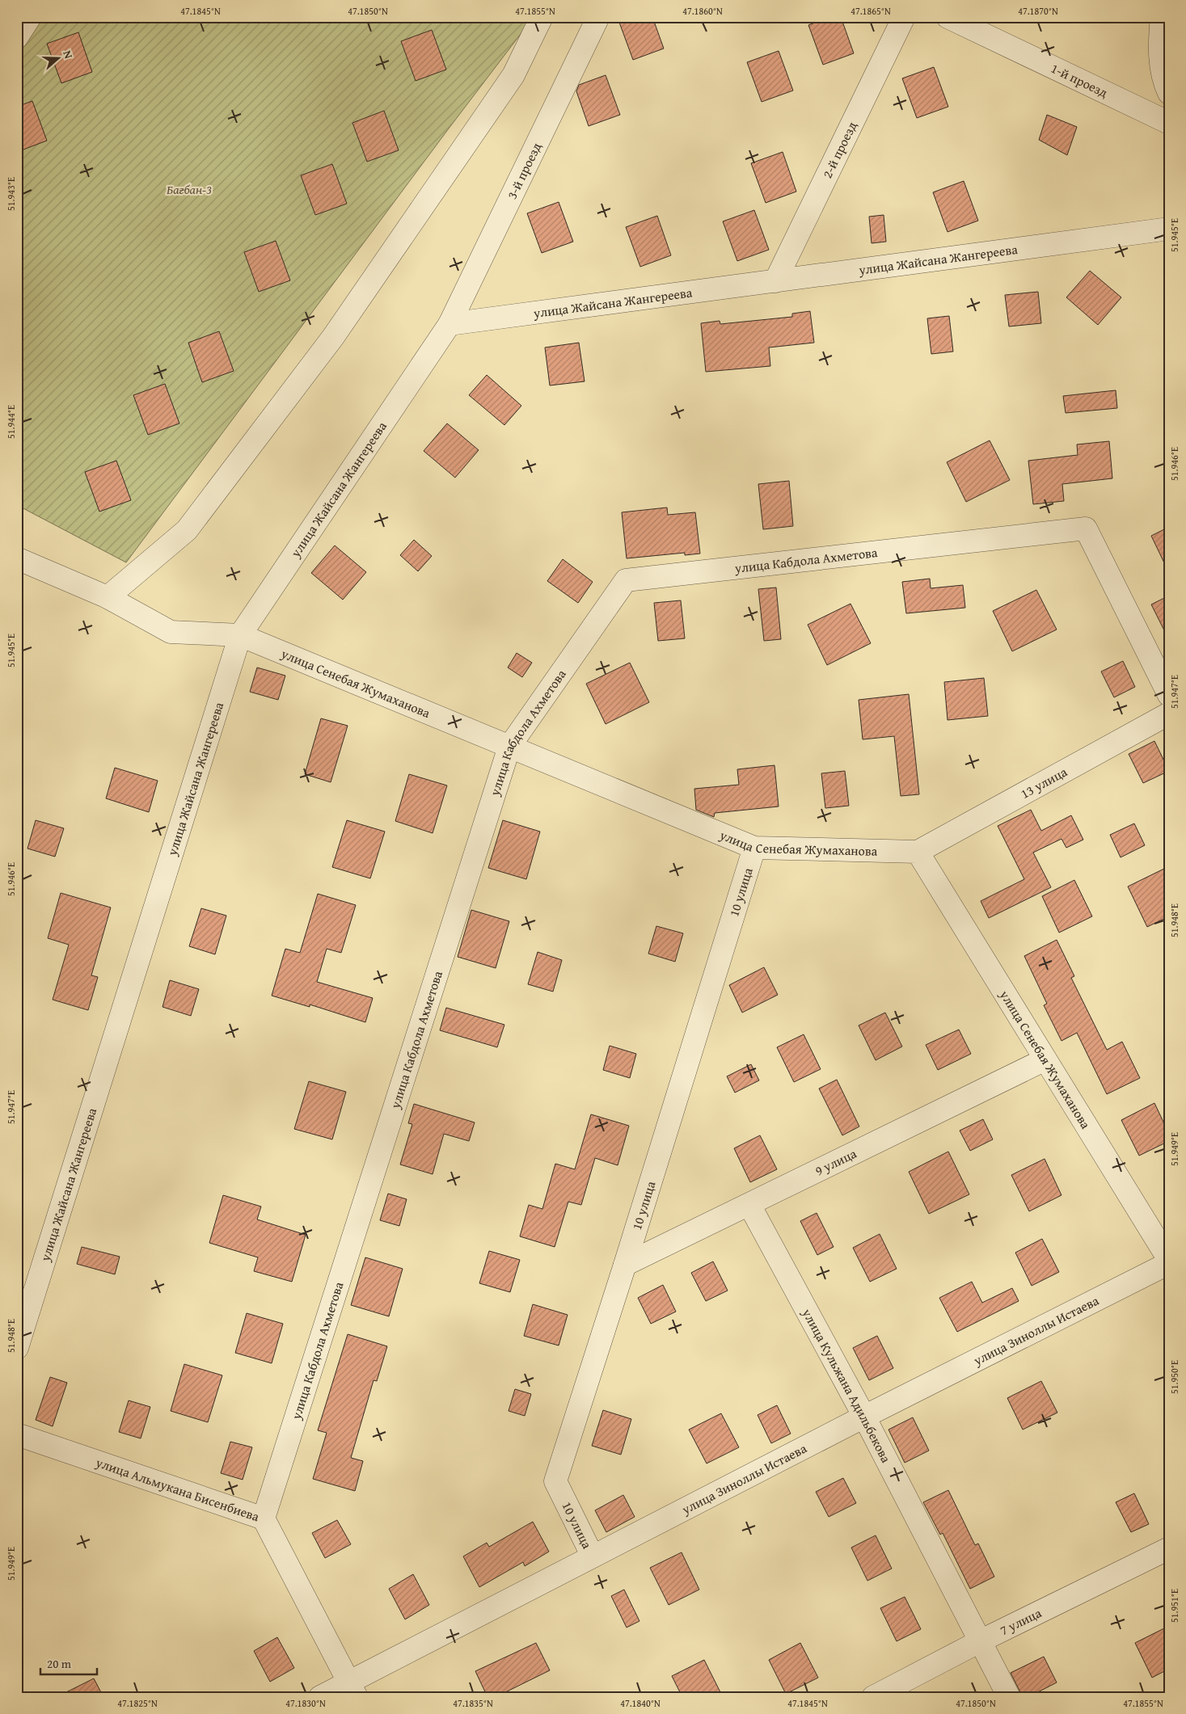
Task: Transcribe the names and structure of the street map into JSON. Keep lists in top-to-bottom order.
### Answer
{
  "streets": {
    "street": [
      "1-й проезд",
      "2-й проезд",
      "3-й проезд",
      "улица Жайсана Жангереева",
      "улица Кабдола Ахметова",
      "улица Сенебая Жумаханова",
      "13 улица",
      "10 улица",
      "9 улица",
      "улица Зиноллы Истаева",
      "улица Кульжана Адильбекова",
      "улица Альмукана Бисенбиева",
      "7 улица"
    ]
  },
  "crossings": [
    ["2-й проезд", "улица Жайсана Жангереева"],
    ["3-й проезд", "улица Жайсана Жангереева"],
    ["улица Жайсана Жангереева", "улица Сенебая Жумаханова"],
    ["улица Кабдола Ахметова", "улица Сенебая Жумаханова"],
    ["улица Кабдола Ахметова", "улица Альмукана Бисенбиева"],
    ["улица Сенебая Жумаханова", "13 улица"],
    ["улица Сенебая Жумаханова", "10 улица"],
    ["улица Сенебая Жумаханова", "9 улица"],
    ["10 улица", "9 улица"],
    ["10 улица", "улица Зиноллы Истаева"],
    ["9 улица", "улица Кульжана Адильбекова"],
    ["улица Зиноллы Истаева", "улица Кульжана Адильбекова"],
    ["улица Зиноллы Истаева", "улица Альмукана Бисенбиева"],
    ["улица Кульжана Адильбекова", "7 улица"]
  ],
  "parks": ["Бағбан-3"],
  "scale_bar": "20 m",
  "north": "right",
  "coordinates": [
    "47.1845°N",
    "47.1850°N",
    "47.1855°N",
    "47.1860°N",
    "47.1865°N",
    "47.1870°N",
    "51.943°E",
    "51.945°E",
    "51.944°E",
    "51.946°E",
    "51.947°E",
    "51.948°E",
    "51.949°E",
    "51.950°E",
    "51.951°E",
    "47.1825°N",
    "47.1830°N",
    "47.1835°N",
    "47.1840°N"
  ]
}
